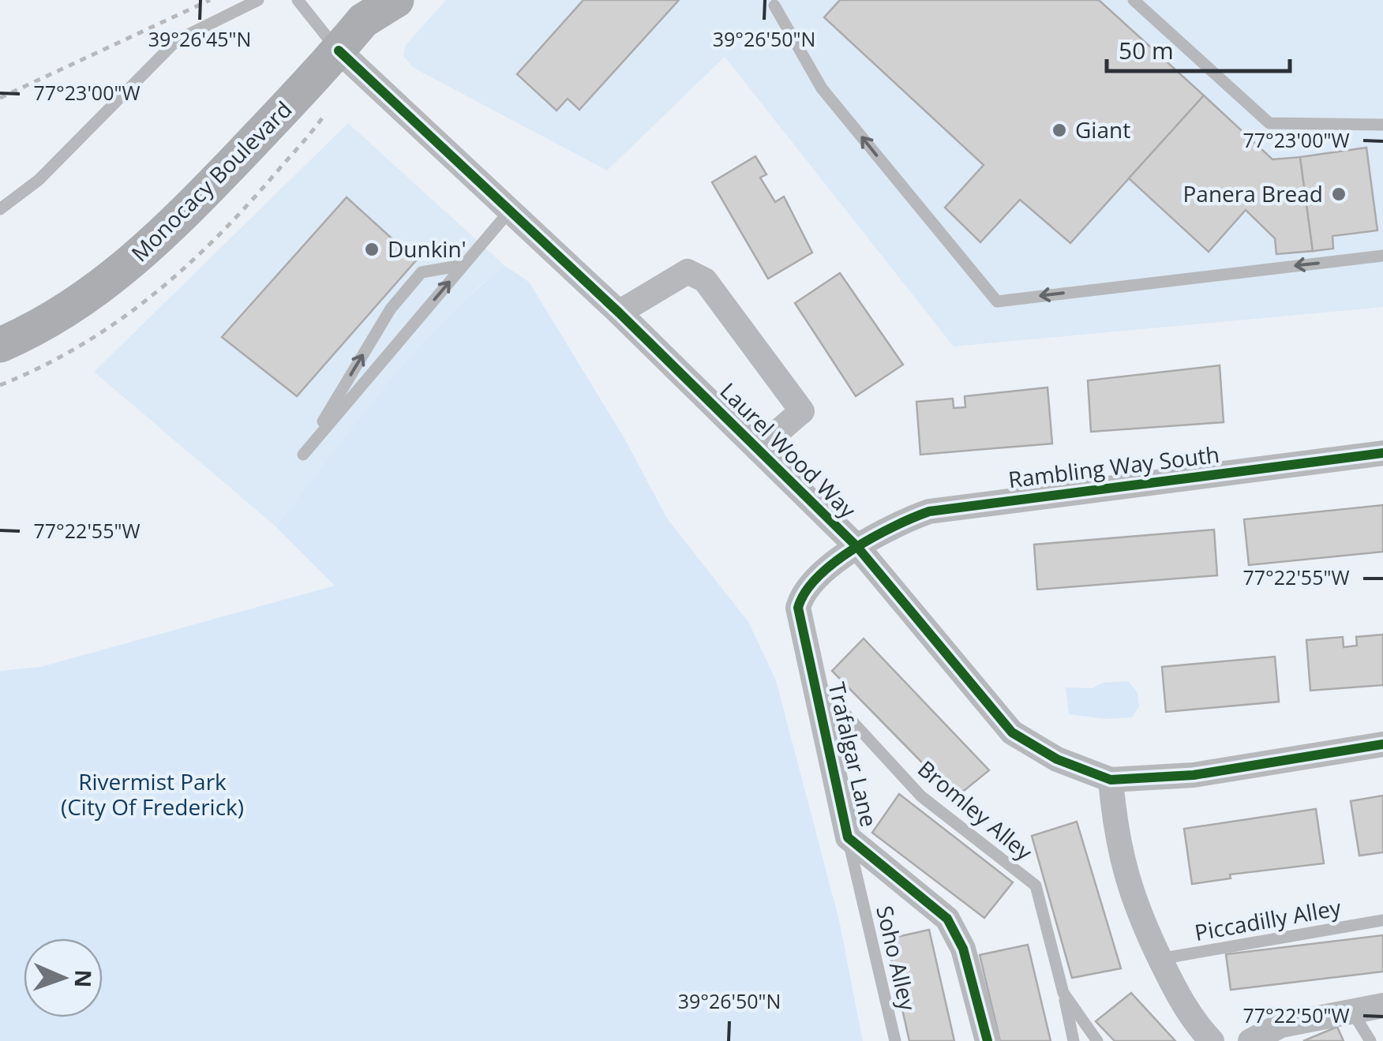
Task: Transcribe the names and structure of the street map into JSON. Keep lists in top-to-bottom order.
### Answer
{
  "streets": {
    "main road": ["Monocacy Boulevard"],
    "street": ["Laurel Wood Way", "Rambling Way South", "Trafalgar Lane"],
    "lane": ["Bromley Alley", "Piccadilly Alley", "Soho Alley"]
  },
  "crossings": [
    ["Monocacy Boulevard", "Laurel Wood Way"],
    ["Laurel Wood Way", "Rambling Way South"],
    ["Laurel Wood Way", "Trafalgar Lane"],
    ["Rambling Way South", "Trafalgar Lane"],
    ["Trafalgar Lane", "Bromley Alley"],
    ["Trafalgar Lane", "Soho Alley"]
  ],
  "parks": ["Rivermist Park (City Of Frederick)"],
  "places": ["Giant", "Panera Bread", "Dunkin'"],
  "scale_bar": "50 m",
  "north": "right",
  "coordinates": [
    "39°26'45\"N",
    "39°26'50\"N",
    "77°23'00\"W",
    "77°22'55\"W",
    "77°22'50\"W"
  ]
}
